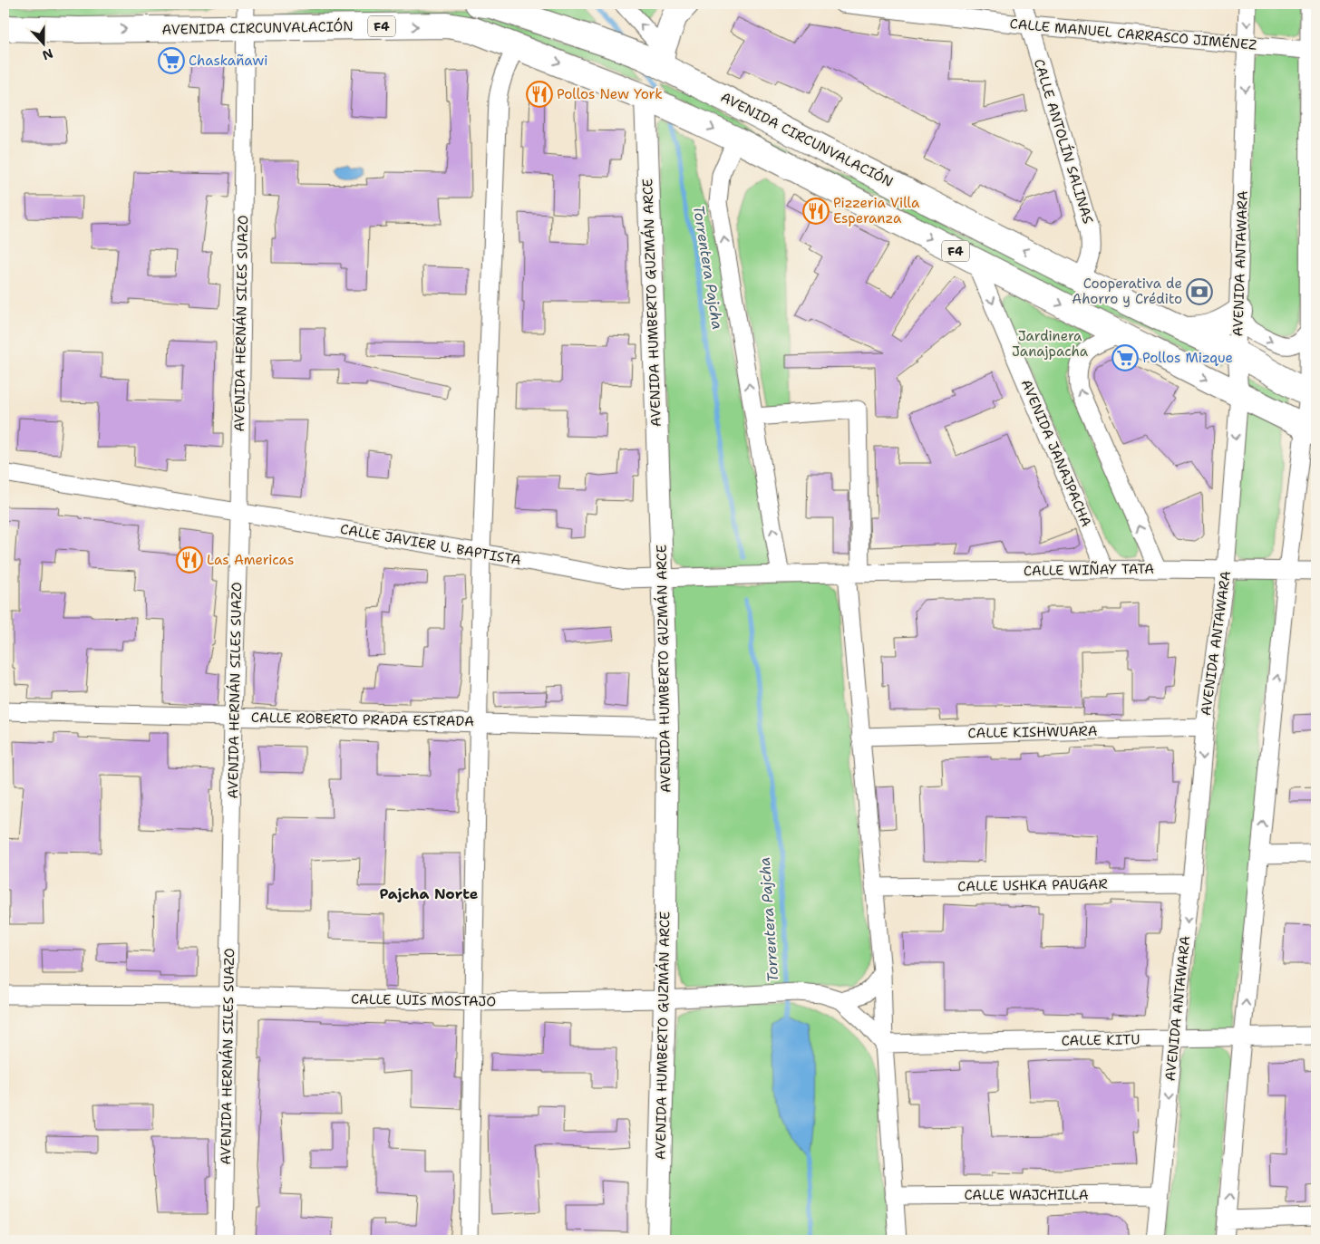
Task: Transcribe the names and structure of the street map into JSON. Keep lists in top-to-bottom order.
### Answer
{
  "streets": {
    "highway": ["F4", "AVENIDA CIRCUNVALACIÓN"],
    "main road": ["AVENIDA HUMBERTO GUZMÁN ARCE"],
    "street": [
      "CALLE MANUEL CARRASCO JIMÉNEZ",
      "CALLE ANTOLÍN SALINAS",
      "AVENIDA ANTAWARA",
      "AVENIDA HERNÁN SILES SUAZO",
      "AVENIDA JANAJPACHA",
      "CALLE JAVIER U. BAPTISTA",
      "CALLE WIÑAY TATA",
      "CALLE ROBERTO PRADA ESTRADA",
      "CALLE KISHWUARA",
      "CALLE USHKA PAUGAR",
      "CALLE LUIS MOSTAJO",
      "CALLE KITU",
      "CALLE WAJCHILLA"
    ]
  },
  "crossings": [
    ["AVENIDA CIRCUNVALACIÓN", "CALLE ANTOLÍN SALINAS"],
    ["AVENIDA CIRCUNVALACIÓN", "AVENIDA ANTAWARA"],
    ["AVENIDA CIRCUNVALACIÓN", "AVENIDA HUMBERTO GUZMÁN ARCE"],
    ["AVENIDA CIRCUNVALACIÓN", "AVENIDA HERNÁN SILES SUAZO"],
    ["AVENIDA CIRCUNVALACIÓN", "AVENIDA JANAJPACHA"],
    ["CALLE MANUEL CARRASCO JIMÉNEZ", "CALLE ANTOLÍN SALINAS"],
    ["CALLE MANUEL CARRASCO JIMÉNEZ", "AVENIDA ANTAWARA"],
    ["AVENIDA ANTAWARA", "CALLE WIÑAY TATA"],
    ["AVENIDA ANTAWARA", "CALLE KISHWUARA"],
    ["AVENIDA ANTAWARA", "CALLE USHKA PAUGAR"],
    ["AVENIDA ANTAWARA", "CALLE KITU"],
    ["AVENIDA ANTAWARA", "CALLE WAJCHILLA"],
    ["AVENIDA HUMBERTO GUZMÁN ARCE", "CALLE JAVIER U. BAPTISTA"],
    ["AVENIDA HUMBERTO GUZMÁN ARCE", "CALLE ROBERTO PRADA ESTRADA"],
    ["AVENIDA HUMBERTO GUZMÁN ARCE", "CALLE LUIS MOSTAJO"],
    ["AVENIDA HERNÁN SILES SUAZO", "CALLE JAVIER U. BAPTISTA"],
    ["AVENIDA HERNÁN SILES SUAZO", "CALLE ROBERTO PRADA ESTRADA"],
    ["AVENIDA HERNÁN SILES SUAZO", "CALLE LUIS MOSTAJO"],
    ["AVENIDA JANAJPACHA", "CALLE WIÑAY TATA"],
    ["CALLE JAVIER U. BAPTISTA", "CALLE WIÑAY TATA"],
    ["CALLE LUIS MOSTAJO", "CALLE KITU"]
  ],
  "one_way": ["AVENIDA JANAJPACHA"],
  "districts": ["Pajcha Norte"],
  "water": ["Torrentera Pajcha"],
  "parks": ["Jardinera Janajpacha"],
  "places": {
    "supermarket": ["Chaskañawi", "Pollos Mizque"],
    "restaurant": ["Pollos New York", "Pizzeria Villa Esperanza", "Las Americas"],
    "bank": ["Cooperativa de Ahorro y Crédito"]
  },
  "north": "bottom"
}
